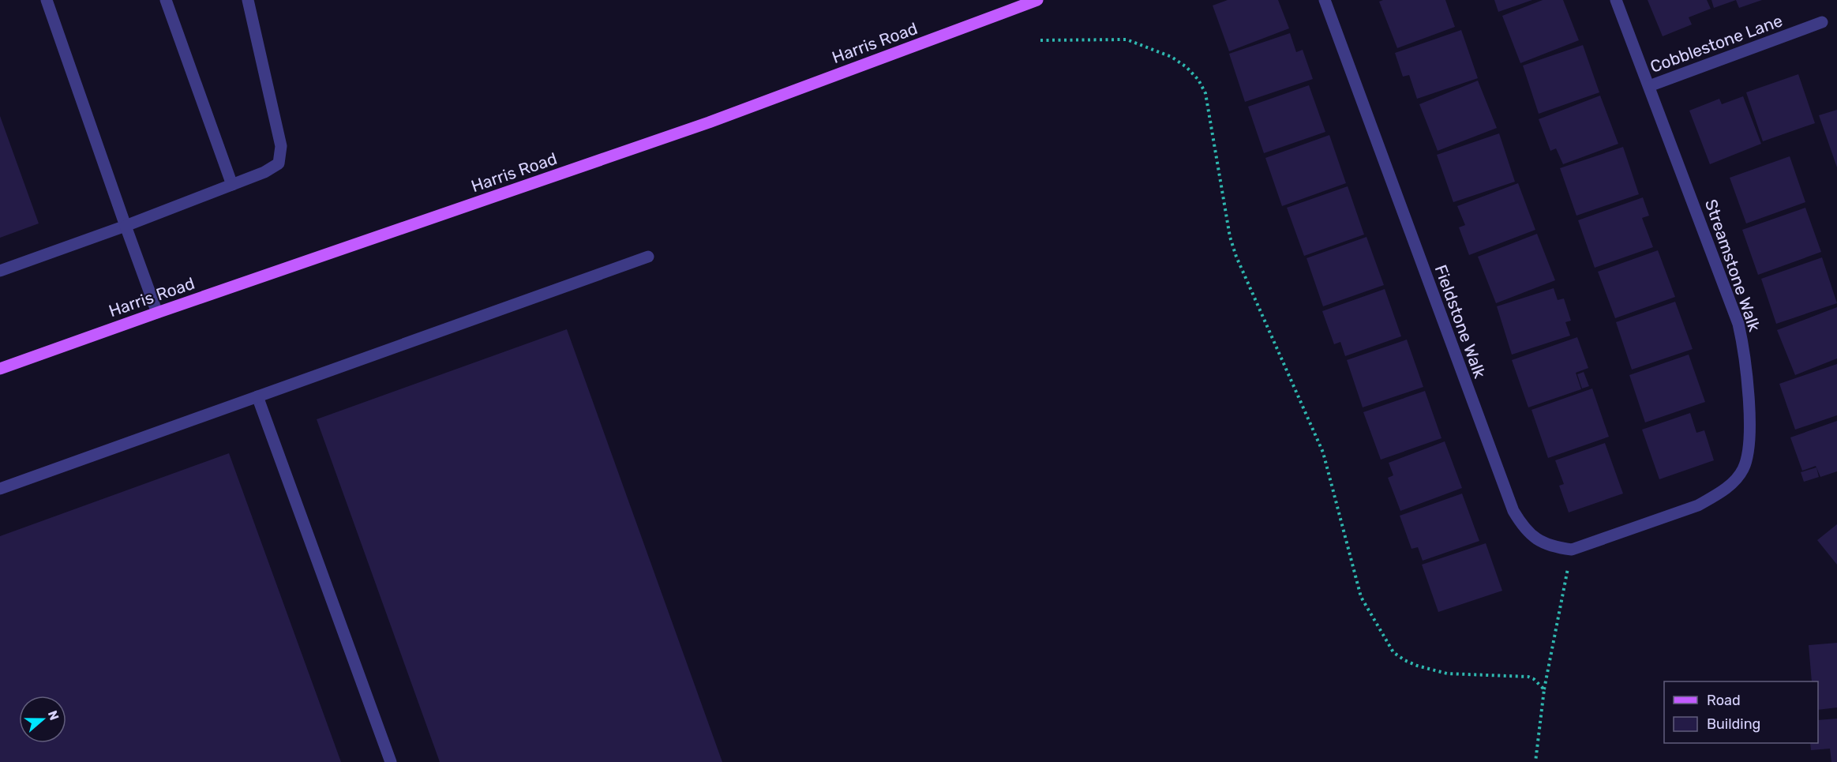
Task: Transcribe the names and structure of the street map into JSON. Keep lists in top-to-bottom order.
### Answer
{
  "streets": {
    "main road": ["Harris Road"],
    "street": ["Cobblestone Lane", "Streamstone Walk", "Fieldstone Walk"]
  },
  "crossings": [
    ["Cobblestone Lane", "Streamstone Walk"],
    ["Streamstone Walk", "Fieldstone Walk"]
  ],
  "legend": ["Road", "Building"],
  "north": "right"
}
